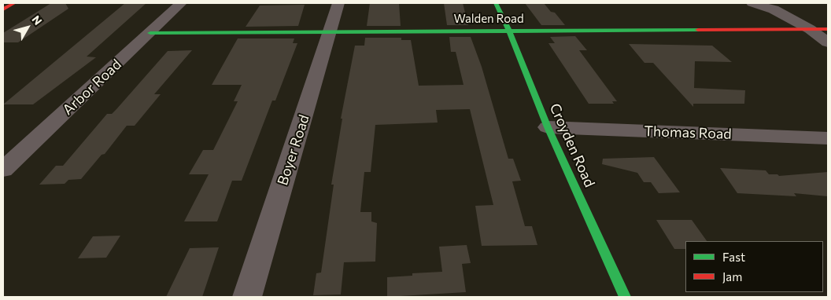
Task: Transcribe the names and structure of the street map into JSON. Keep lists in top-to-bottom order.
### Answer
{
  "streets": {
    "street": [
      "Walden Road",
      "Arbor Road",
      "Thomas Road",
      "Croyden Road",
      "Boyer Road"
    ]
  },
  "crossings": [
    ["Walden Road", "Arbor Road"],
    ["Walden Road", "Croyden Road"],
    ["Walden Road", "Boyer Road"],
    ["Thomas Road", "Croyden Road"]
  ],
  "legend": ["Fast", "Jam"],
  "north": "top right"
}
